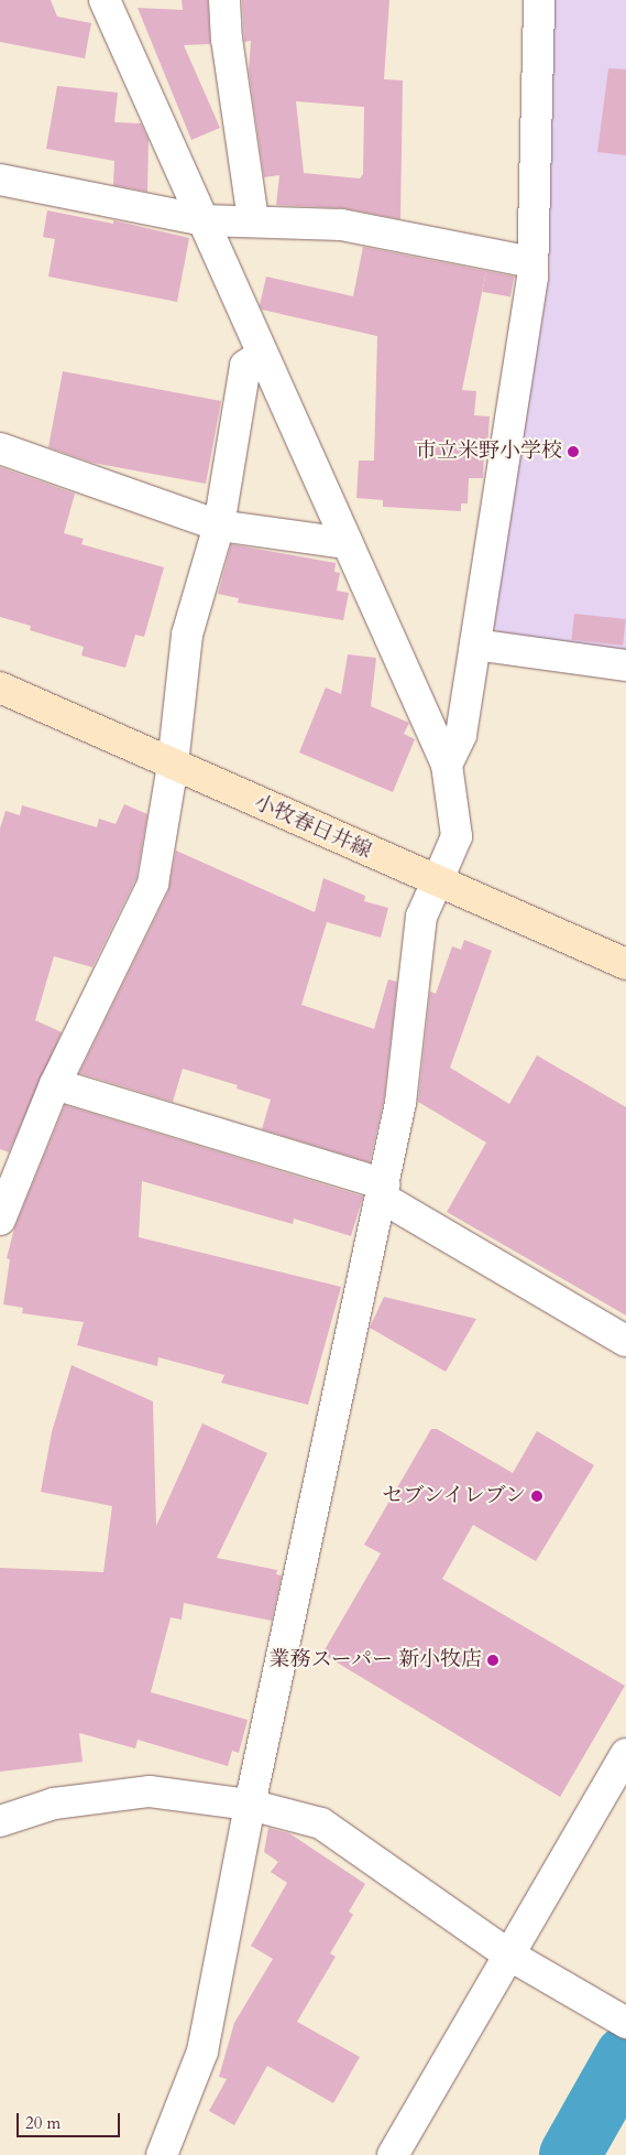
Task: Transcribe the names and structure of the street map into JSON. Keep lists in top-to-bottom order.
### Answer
{
  "streets": {
    "main road": ["小牧春日井線"]
  },
  "places": ["市立米野小学校", "セブンイレブン", "業務スーパー 新小牧店"],
  "scale_bar": "20 m"
}
